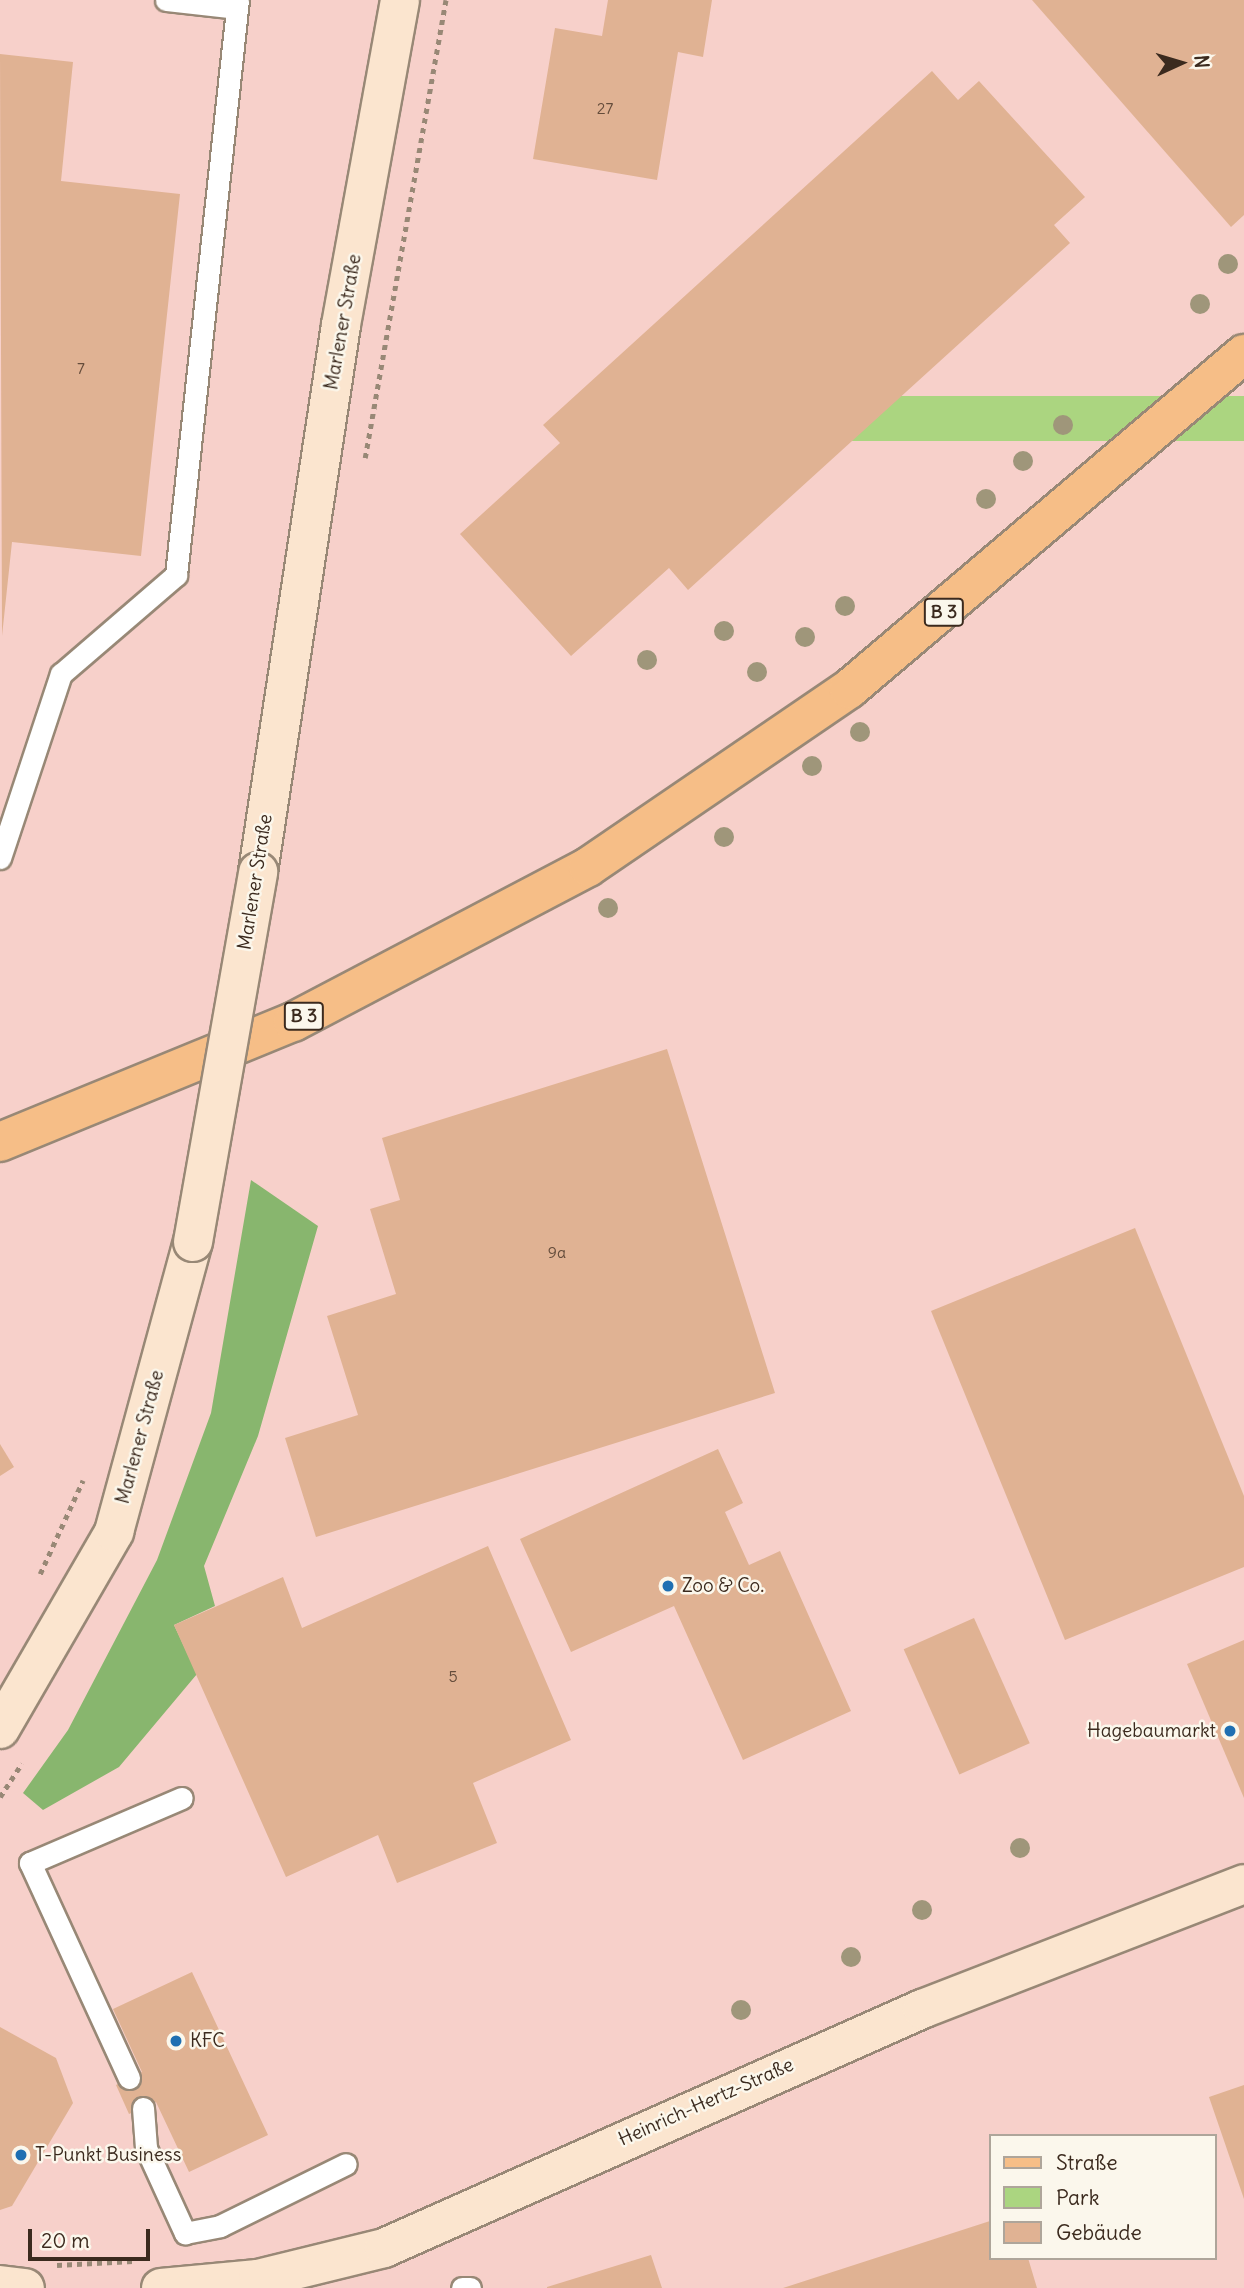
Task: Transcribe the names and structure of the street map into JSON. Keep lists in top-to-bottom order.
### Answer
{
  "streets": {
    "main road": ["B 3"],
    "street": ["Marlener Straße", "Heinrich-Hertz-Straße"]
  },
  "places": [
    "Zoo & Co.",
    "Hagebaumarkt",
    "KFC",
    "T-Punkt Business"
  ],
  "house_numbers": [
    "27",
    "7",
    "9a",
    "5"
  ],
  "legend": ["Straße", "Park", "Gebäude"],
  "scale_bar": "20 m",
  "north": "right"
}
